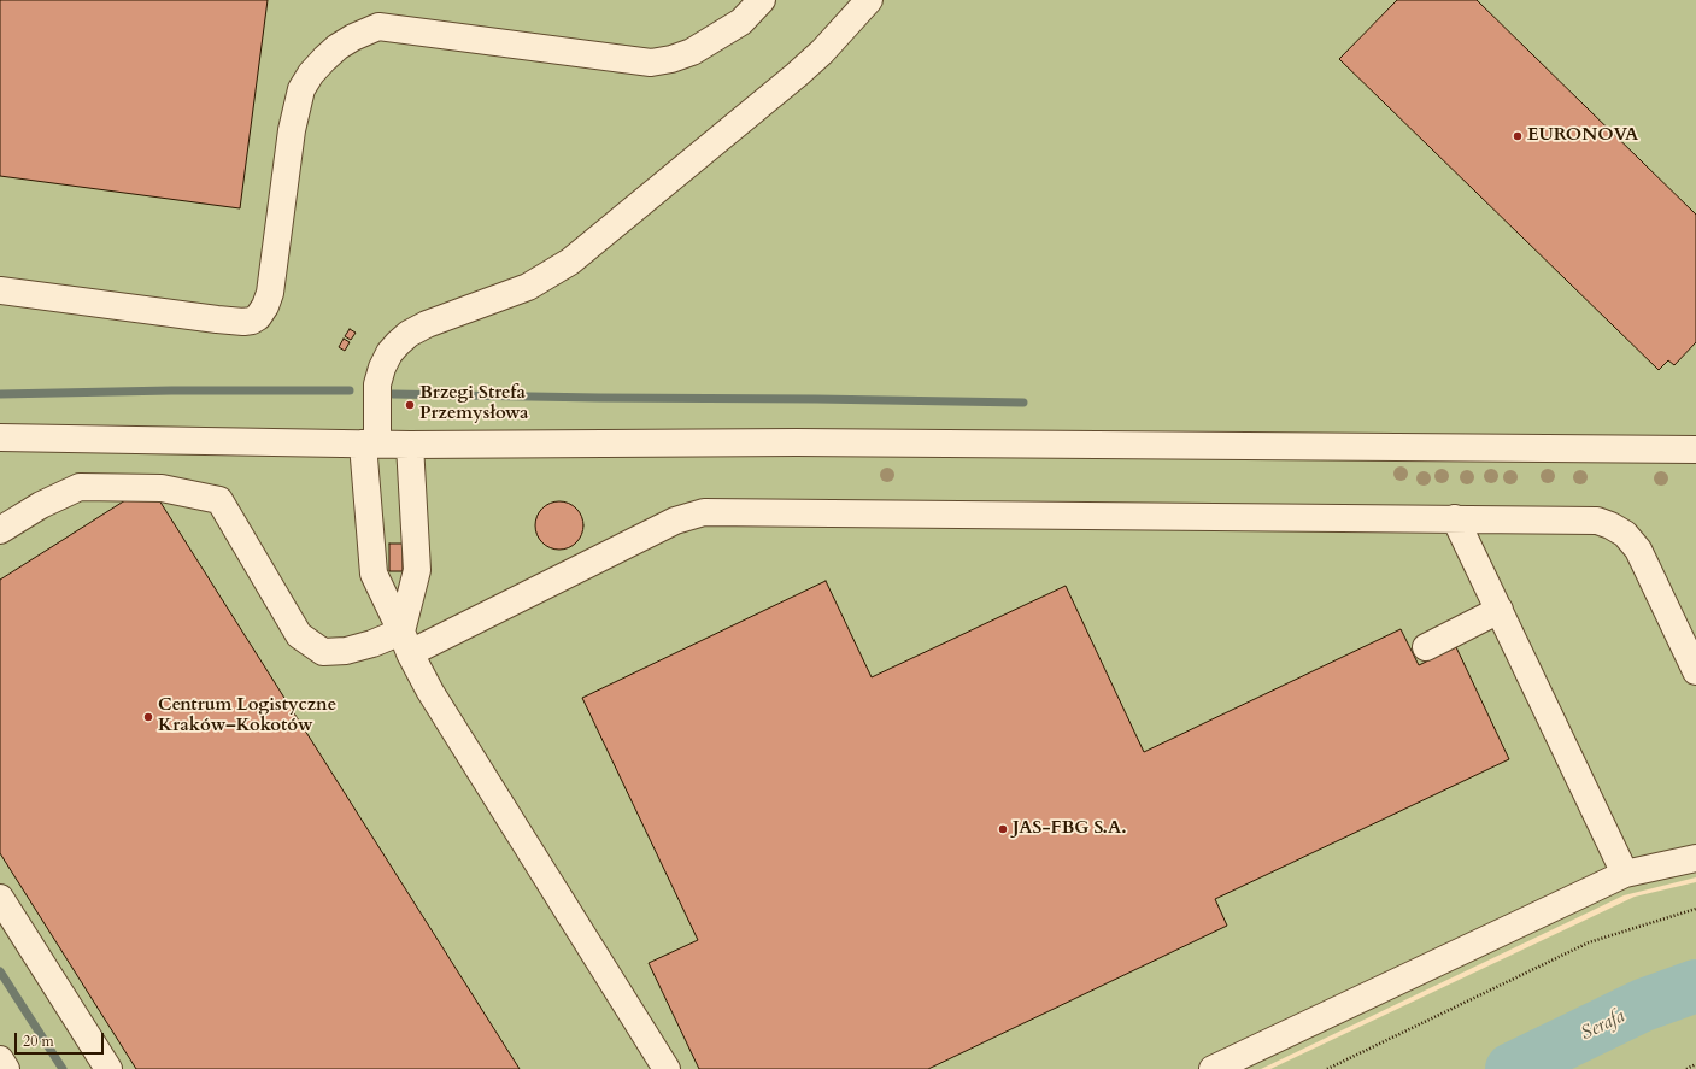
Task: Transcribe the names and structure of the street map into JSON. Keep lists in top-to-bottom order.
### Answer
{
  "water": ["Serafa"],
  "places": [
    "EURONOVA",
    "Brzegi Strefa Przemysłowa",
    "Centrum Logistyczne Kraków–Kokotów",
    "JAS-FBG S.A."
  ],
  "scale_bar": "20 m"
}
